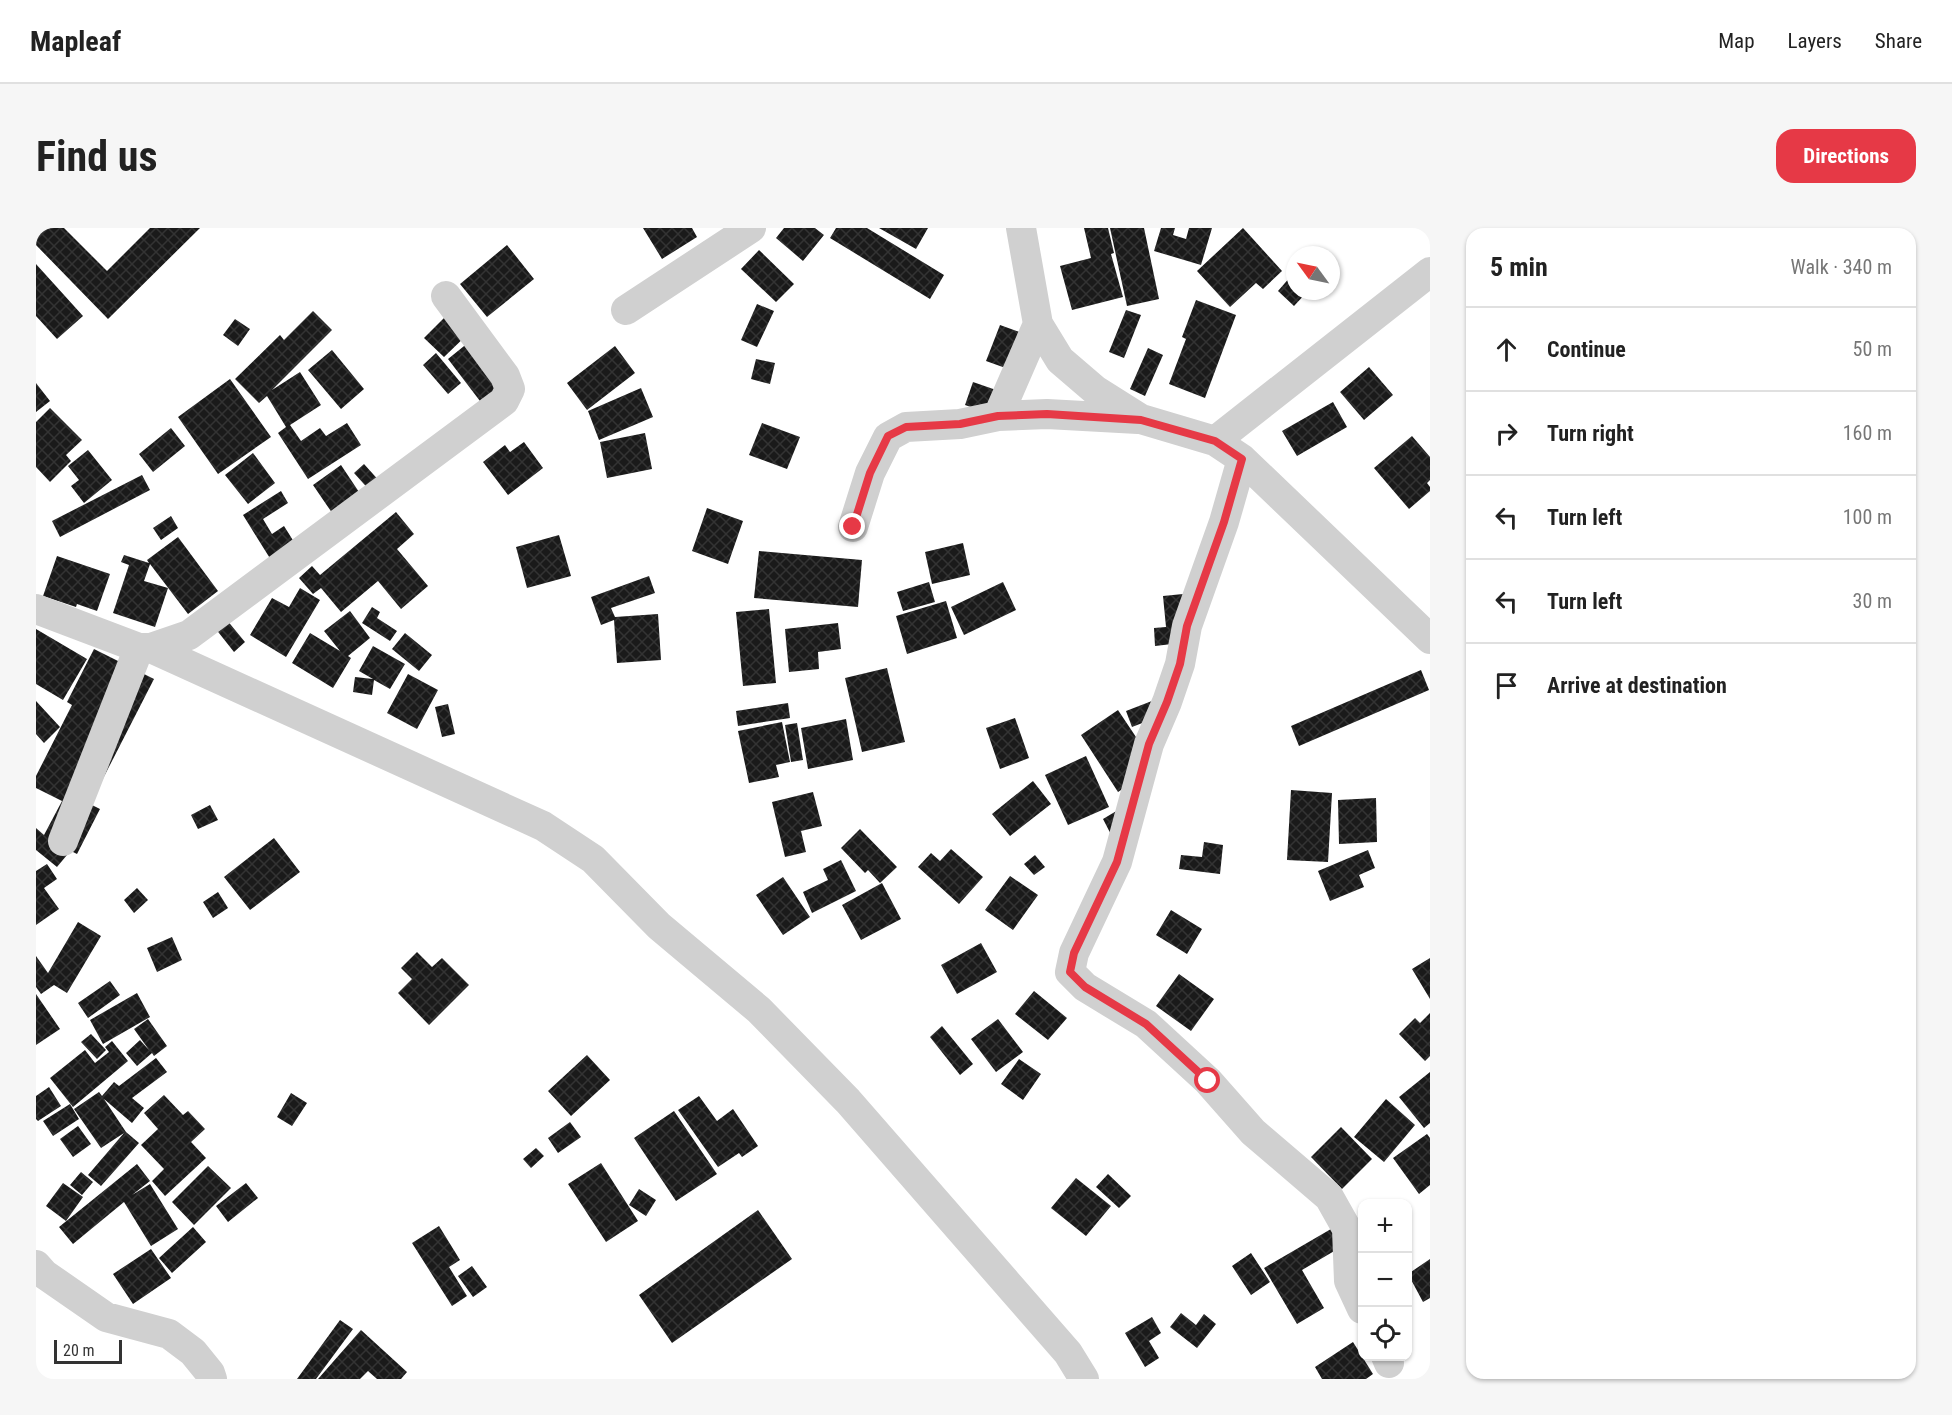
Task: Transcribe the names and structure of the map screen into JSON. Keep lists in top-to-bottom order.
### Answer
{
  "scale_bar": "20 m",
  "north": "top left",
  "page": {
    "header": "Mapleaf",
    "nav": ["Map", "Layers", "Share"],
    "buttons": "Directions",
    "title": "Find us",
    "heading": ["5 min", "Walk · 340 m"],
    "list": [
      ["Continue", "50 m"],
      ["Turn right", "160 m"],
      ["Turn left", "100 m"],
      ["Turn left", "30 m"],
      "Arrive at destination"
    ],
    "map_buttons": ["+", "−"],
    "scale": "20 m"
  }
}
